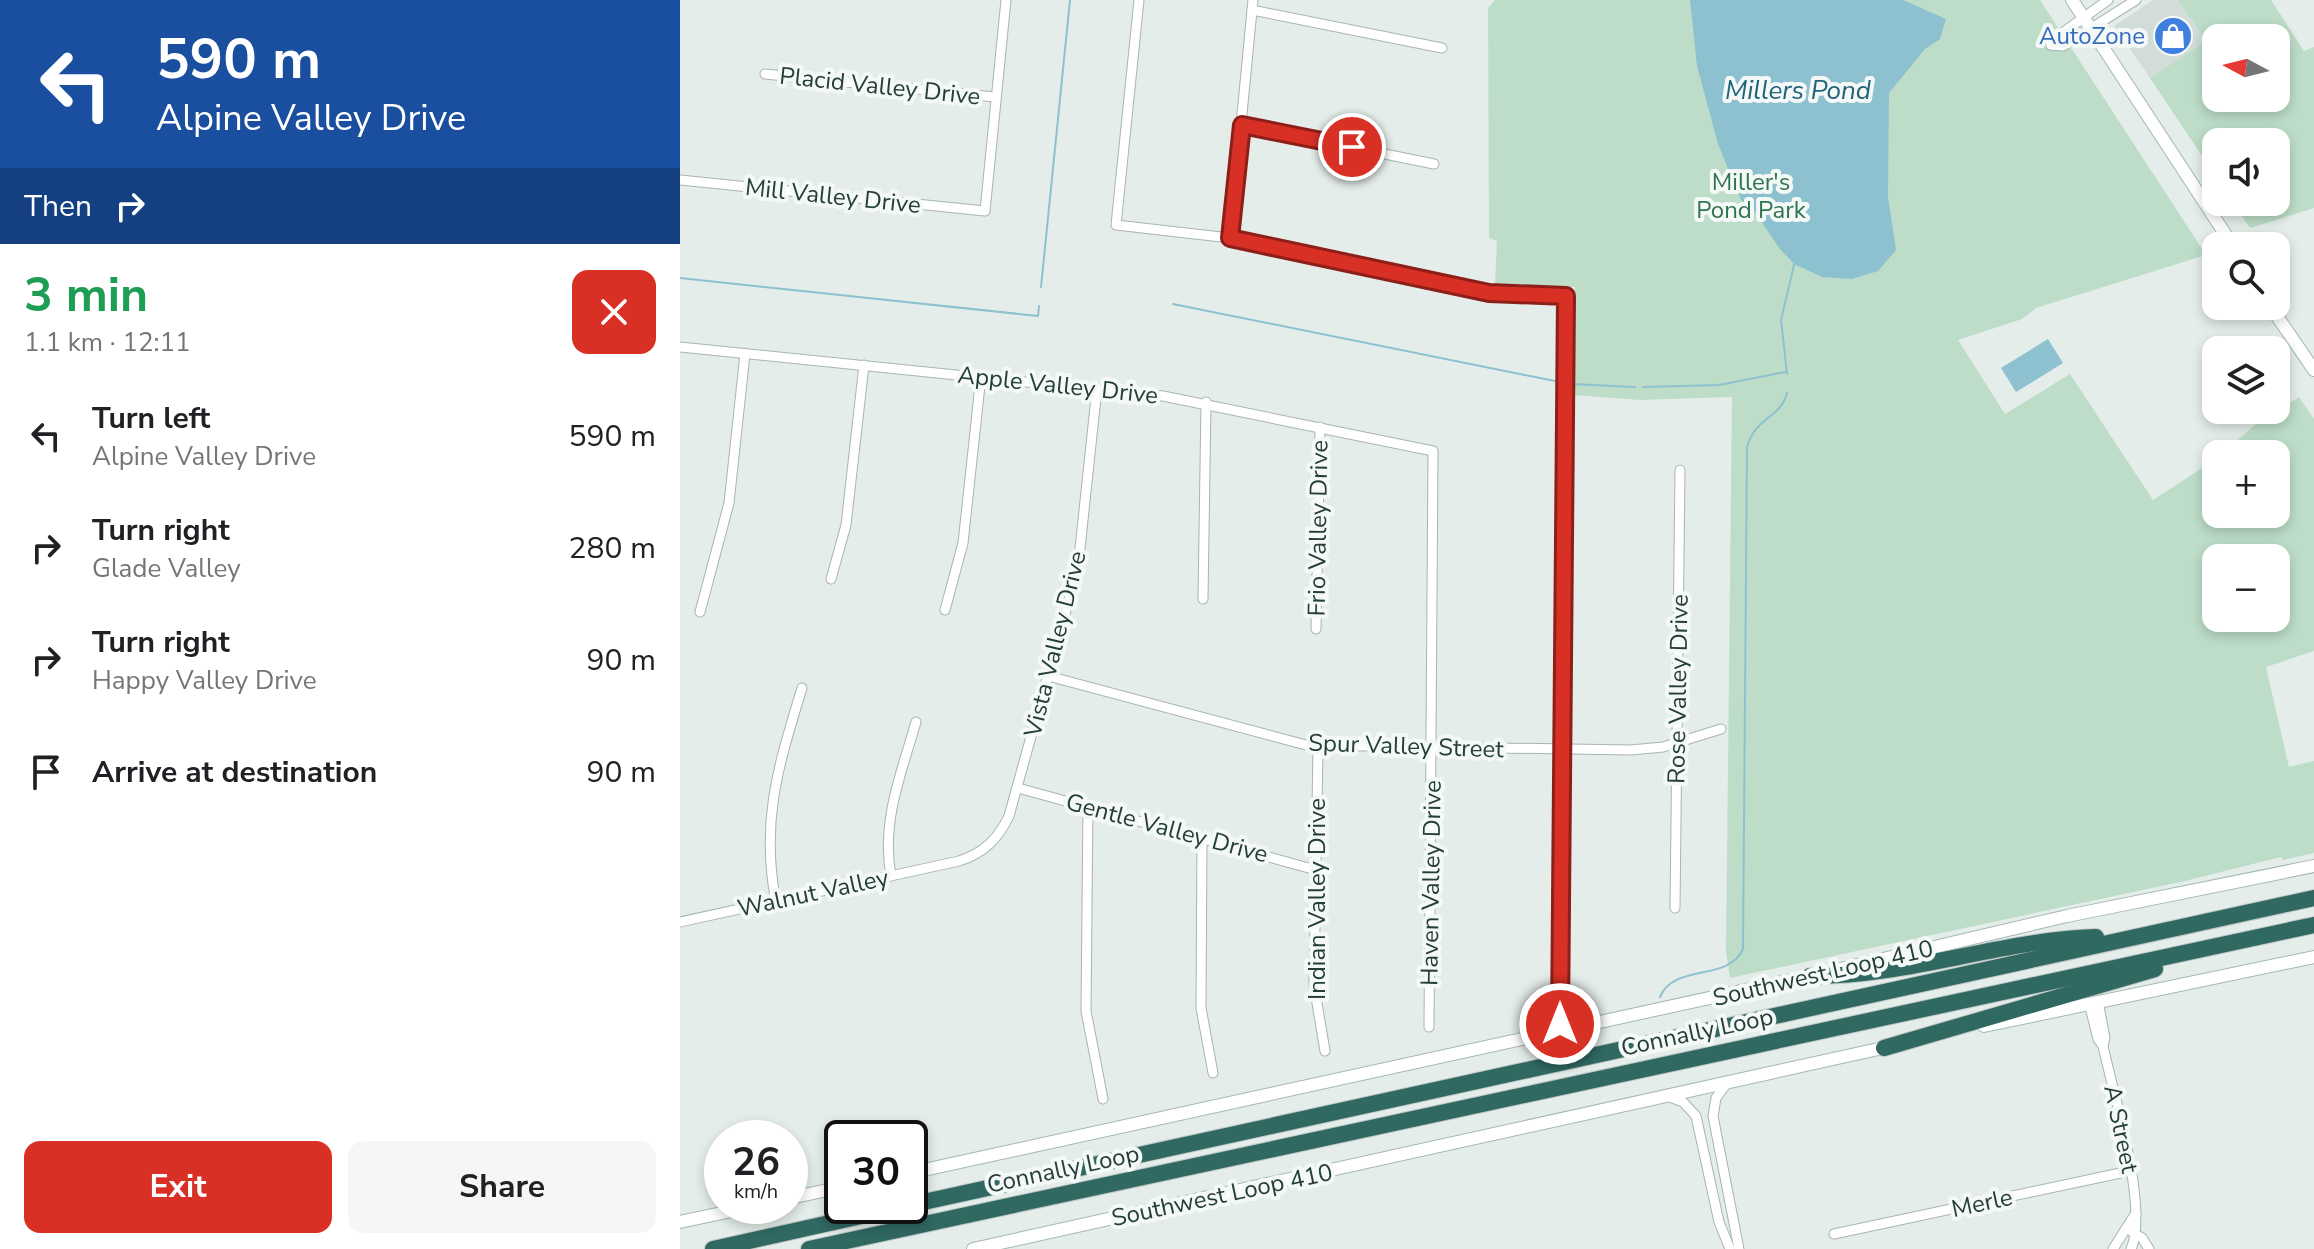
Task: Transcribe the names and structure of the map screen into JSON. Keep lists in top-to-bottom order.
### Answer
{
  "streets": {
    "highway": ["Connally Loop"],
    "main road": ["Southwest Loop 410"],
    "street": [
      "Placid Valley Drive",
      "Mill Valley Drive",
      "Apple Valley Drive",
      "Frio Valley Drive",
      "Vista Valley Drive",
      "Rose Valley Drive",
      "Spur Valley Street",
      "Gentle Valley Drive",
      "Haven Valley Drive",
      "Walnut Valley",
      "Indian Valley Drive",
      "A Street",
      "Merle"
    ]
  },
  "crossings": [
    ["Placid Valley Drive", "Mill Valley Drive"],
    ["Apple Valley Drive", "Frio Valley Drive"],
    ["Apple Valley Drive", "Vista Valley Drive"],
    ["Apple Valley Drive", "Haven Valley Drive"],
    ["Vista Valley Drive", "Spur Valley Street"],
    ["Vista Valley Drive", "Gentle Valley Drive"],
    ["Vista Valley Drive", "Walnut Valley"],
    ["Rose Valley Drive", "Spur Valley Street"],
    ["Spur Valley Street", "Haven Valley Drive"],
    ["Spur Valley Street", "Indian Valley Drive"],
    ["Gentle Valley Drive", "Indian Valley Drive"],
    ["Southwest Loop 410", "A Street"],
    ["A Street", "Merle"]
  ],
  "water": ["Millers Pond"],
  "parks": ["Miller's Pond Park"],
  "places": {
    "shop": ["AutoZone"]
  },
  "north": "left",
  "page": {
    "turn": ["590 m", "Alpine Valley Drive"],
    "map_buttons": ["+", "−"],
    "then": "Then",
    "heading": ["3 min", "1.1 km · 12:11"],
    "list": [
      {
        "name": "Turn left",
        "note": "Alpine Valley Drive",
        "value": "590 m"
      },
      {
        "name": "Turn right",
        "note": "Glade Valley",
        "value": "280 m"
      },
      {
        "name": "Turn right",
        "note": "Happy Valley Drive",
        "value": "90 m"
      },
      {
        "name": "Arrive at destination",
        "value": "90 m"
      }
    ],
    "speed": "26 km/h",
    "limit": "30",
    "buttons": ["Exit", "Share"]
  }
}
